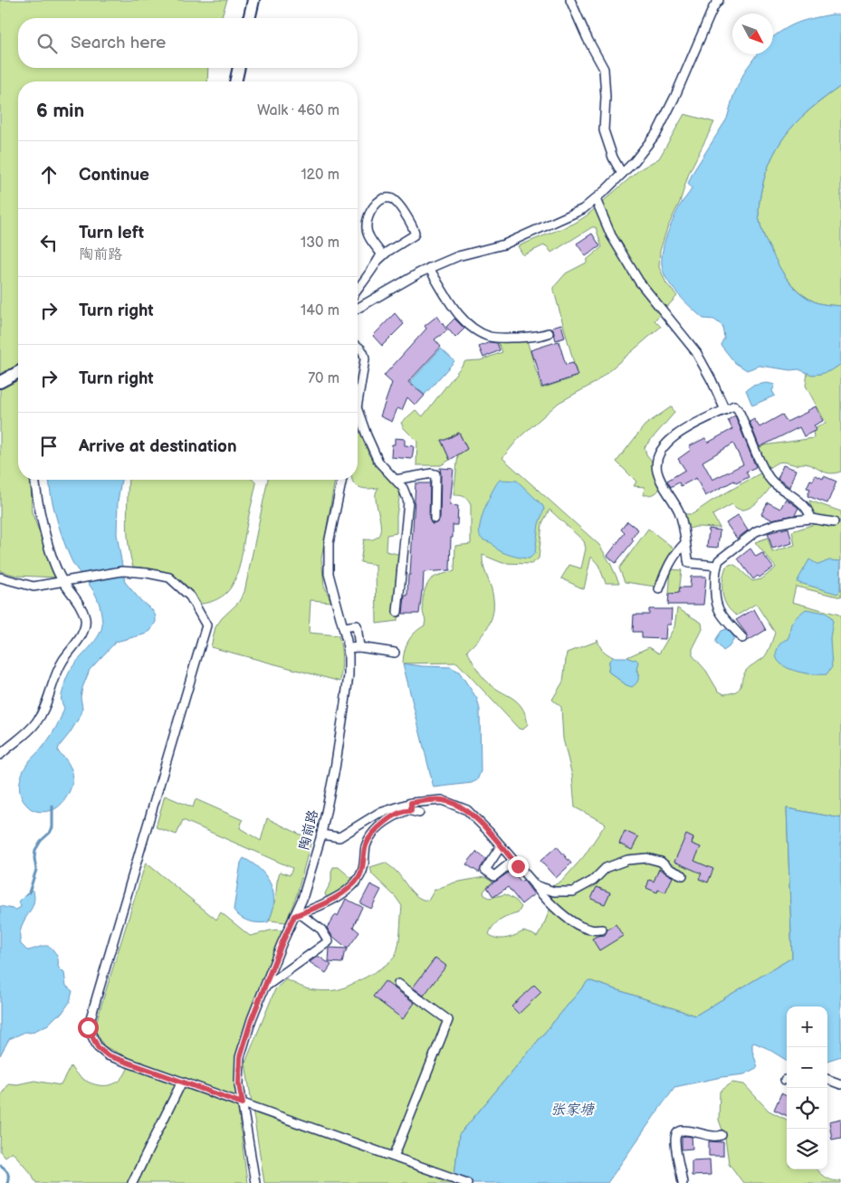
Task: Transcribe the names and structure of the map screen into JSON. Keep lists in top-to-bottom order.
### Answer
{
  "streets": {
    "street": ["陶前路"]
  },
  "water": ["张家塘"],
  "north": "bottom right",
  "page": {
    "search": "Search here",
    "heading": ["6 min", "Walk · 460 m"],
    "list": [
      ["Continue", "120 m"],
      ["Turn left", "陶前路", "130 m"],
      ["Turn right", "140 m"],
      ["Turn right", "70 m"],
      "Arrive at destination"
    ],
    "map_buttons": ["+", "−"]
  }
}
